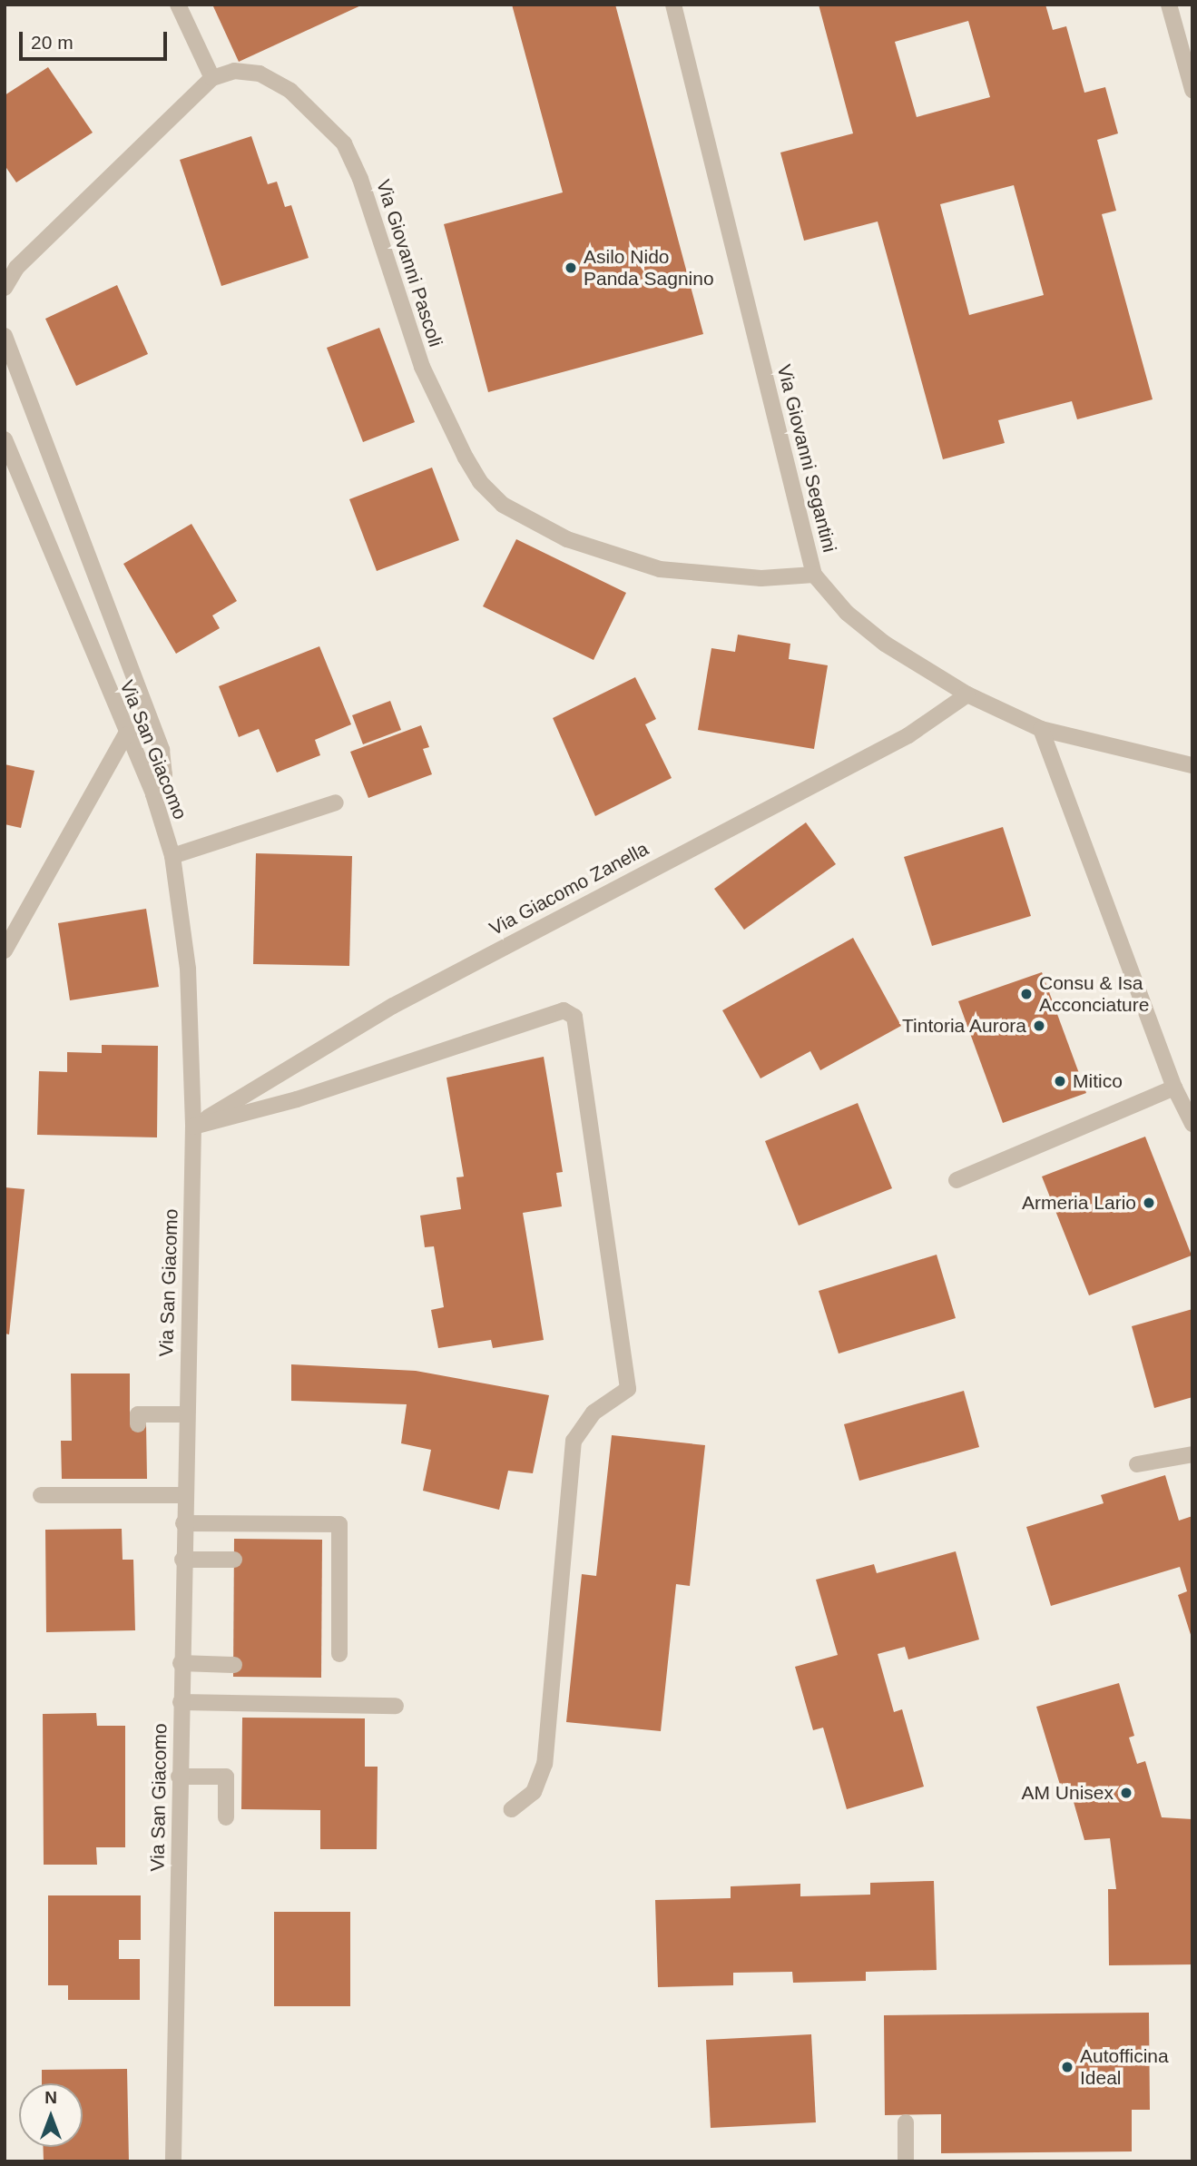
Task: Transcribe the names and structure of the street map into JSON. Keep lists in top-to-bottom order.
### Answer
{
  "streets": {
    "street": [
      "Via Giovanni Pascoli",
      "Via Giovanni Segantini",
      "Via San Giacomo",
      "Via Giacomo Zanella"
    ]
  },
  "crossings": [
    ["Via Giovanni Pascoli", "Via Giovanni Segantini"],
    ["Via Giovanni Segantini", "Via Giacomo Zanella"],
    ["Via San Giacomo", "Via Giacomo Zanella"]
  ],
  "places": [
    "Asilo Nido Panda Sagnino",
    "Consu & Isa Acconciature",
    "Tintoria Aurora",
    "Mitico",
    "Armeria Lario",
    "AM Unisex",
    "Autofficina Ideal"
  ],
  "scale_bar": "20 m",
  "north": "top"
}
